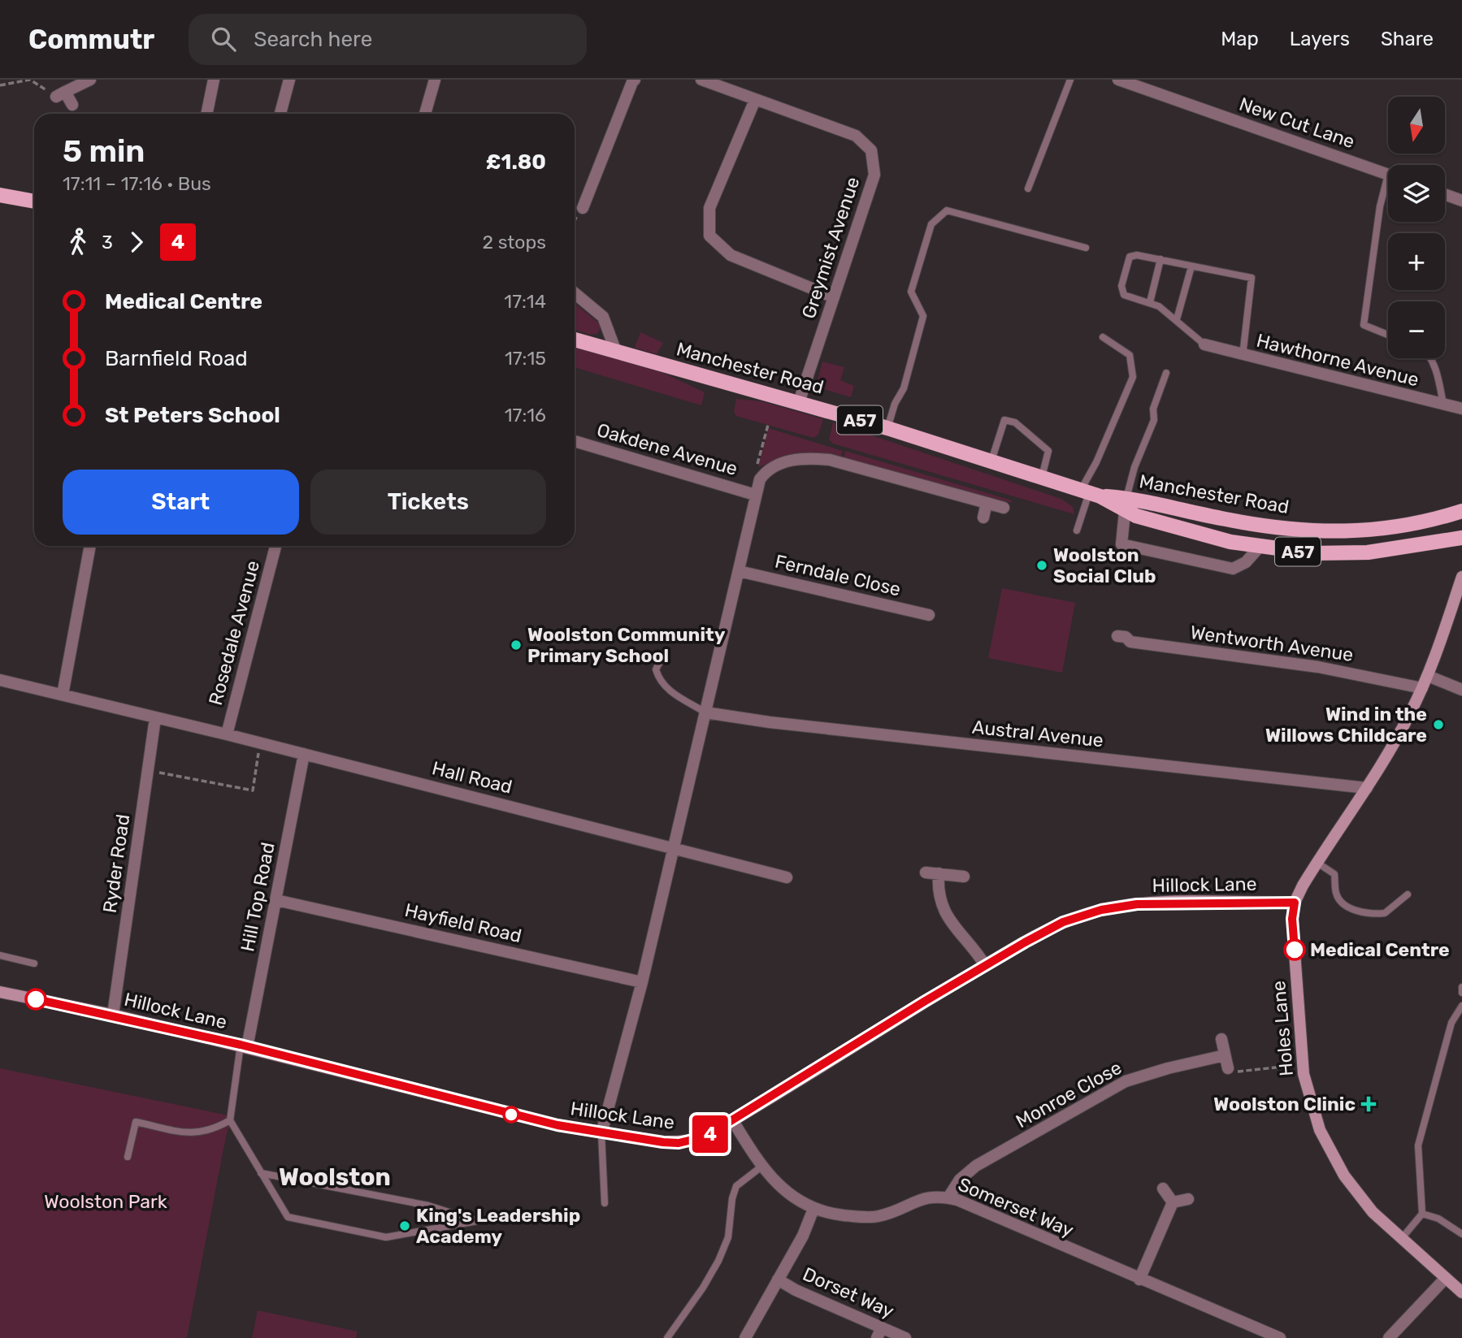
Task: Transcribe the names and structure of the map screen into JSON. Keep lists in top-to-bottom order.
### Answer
{
  "streets": {
    "main road": ["Manchester Road", "A57"],
    "street": [
      "New Cut Lane",
      "Greymist Avenue",
      "Hawthorne Avenue",
      "Oakdene Avenue",
      "Ferndale Close",
      "Rosedale Avenue",
      "Wentworth Avenue",
      "Austral Avenue",
      "Hall Road",
      "Ryder Road",
      "Hillock Lane",
      "Hill Top Road",
      "Hayfield Road",
      "Holes Lane",
      "Monroe Close",
      "Somerset Way",
      "Dorset Way"
    ]
  },
  "crossings": [
    ["Greymist Avenue", "Manchester Road"],
    ["Rosedale Avenue", "Hall Road"],
    ["Wentworth Avenue", "Holes Lane"],
    ["Austral Avenue", "Holes Lane"],
    ["Hall Road", "Ryder Road"],
    ["Hall Road", "Hill Top Road"],
    ["Ryder Road", "Hillock Lane"],
    ["Hillock Lane", "Hill Top Road"],
    ["Hillock Lane", "Holes Lane"],
    ["Hillock Lane", "Somerset Way"],
    ["Hill Top Road", "Hayfield Road"],
    ["Monroe Close", "Somerset Way"]
  ],
  "districts": ["Woolston"],
  "parks": ["Woolston Park"],
  "places": {
    "other": [
      "Woolston Social Club",
      "Woolston Community Primary School",
      "Wind in the Willows Childcare",
      "Medical Centre",
      "King's Leadership Academy"
    ],
    "health": ["Woolston Clinic"]
  },
  "lines": ["bus line 4"],
  "north": "bottom",
  "page": {
    "header": "Commutr",
    "search": "Search here",
    "nav": ["Map", "Layers", "Share"],
    "on_map": "4",
    "map_buttons": ["+", "−"],
    "heading": ["5 min", "17:11 – 17:16 · Bus", "£1.80"],
    "legs": ["3", "4", "2 stops"],
    "list": [
      {
        "name": "Medical Centre",
        "value": "17:14"
      },
      {
        "name": "Barnfield Road",
        "value": "17:15"
      },
      {
        "name": "St Peters School",
        "value": "17:16"
      }
    ],
    "buttons": ["Start", "Tickets"]
  }
}
